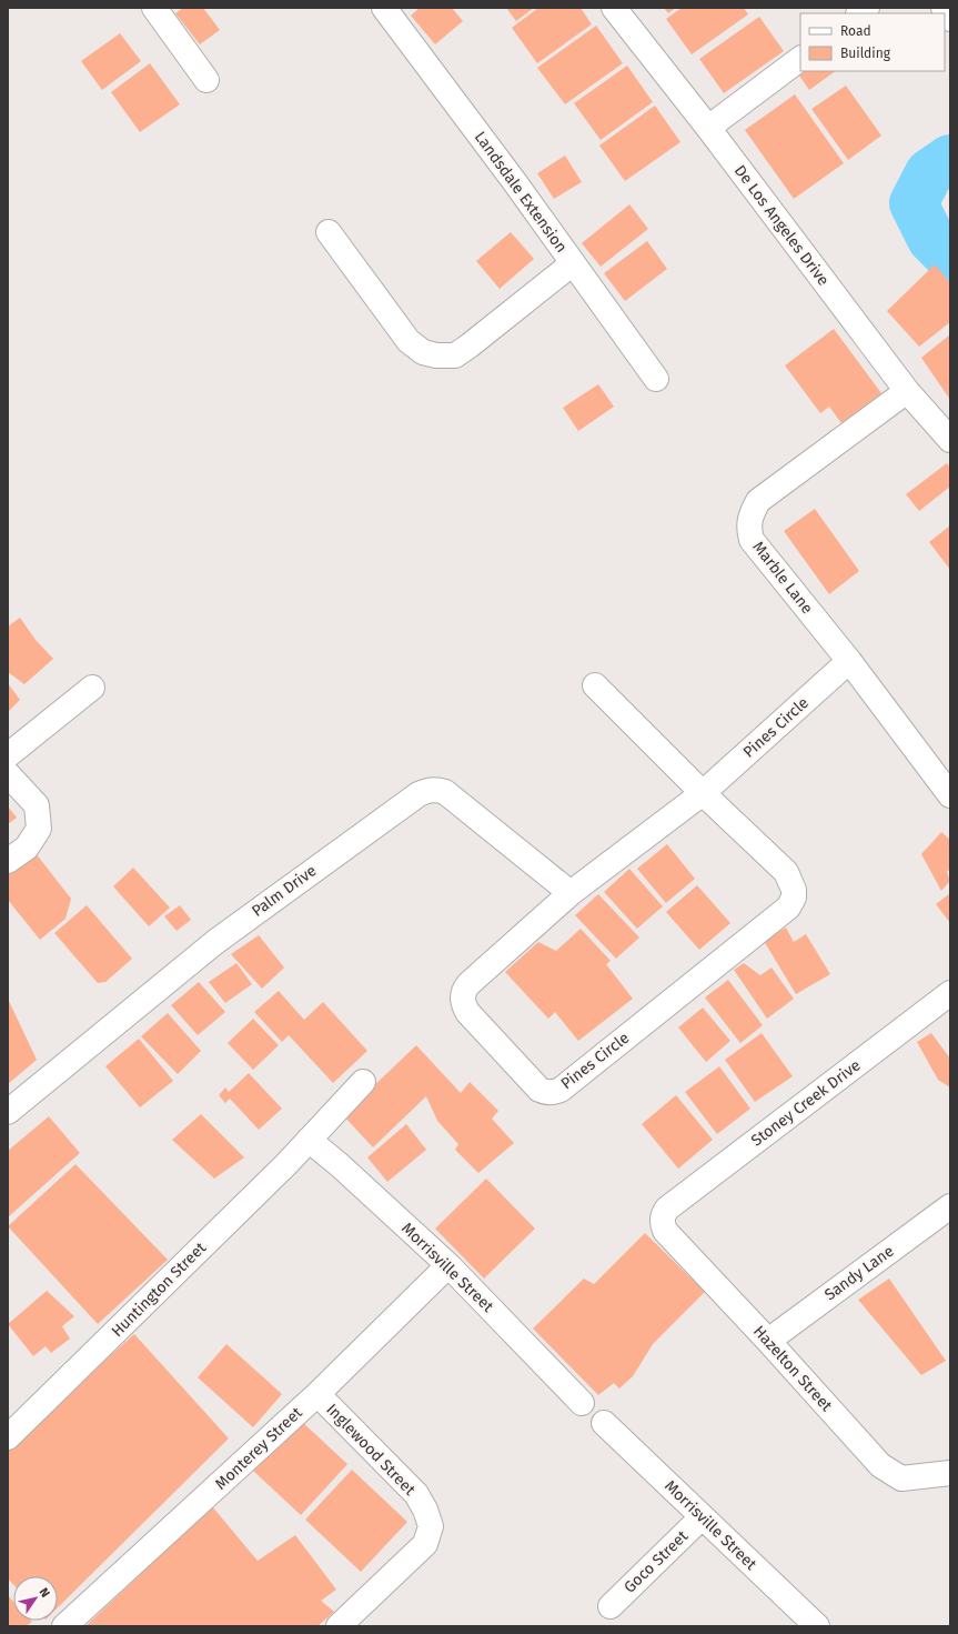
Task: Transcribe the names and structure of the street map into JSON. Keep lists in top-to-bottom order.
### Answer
{
  "streets": {
    "street": [
      "Landsdale Extension",
      "De Los Angeles Drive",
      "Marble Lane",
      "Pines Circle",
      "Palm Drive",
      "Stoney Creek Drive",
      "Morrisville Street",
      "Sandy Lane",
      "Huntington Street",
      "Hazelton Street",
      "Monterey Street",
      "Inglewood Street",
      "Goco Street"
    ]
  },
  "crossings": [
    ["De Los Angeles Drive", "Marble Lane"],
    ["Marble Lane", "Pines Circle"],
    ["Pines Circle", "Palm Drive"],
    ["Stoney Creek Drive", "Hazelton Street"],
    ["Morrisville Street", "Huntington Street"],
    ["Morrisville Street", "Monterey Street"],
    ["Morrisville Street", "Goco Street"],
    ["Sandy Lane", "Hazelton Street"],
    ["Monterey Street", "Inglewood Street"]
  ],
  "legend": ["Road", "Building"],
  "north": "top right"
}
